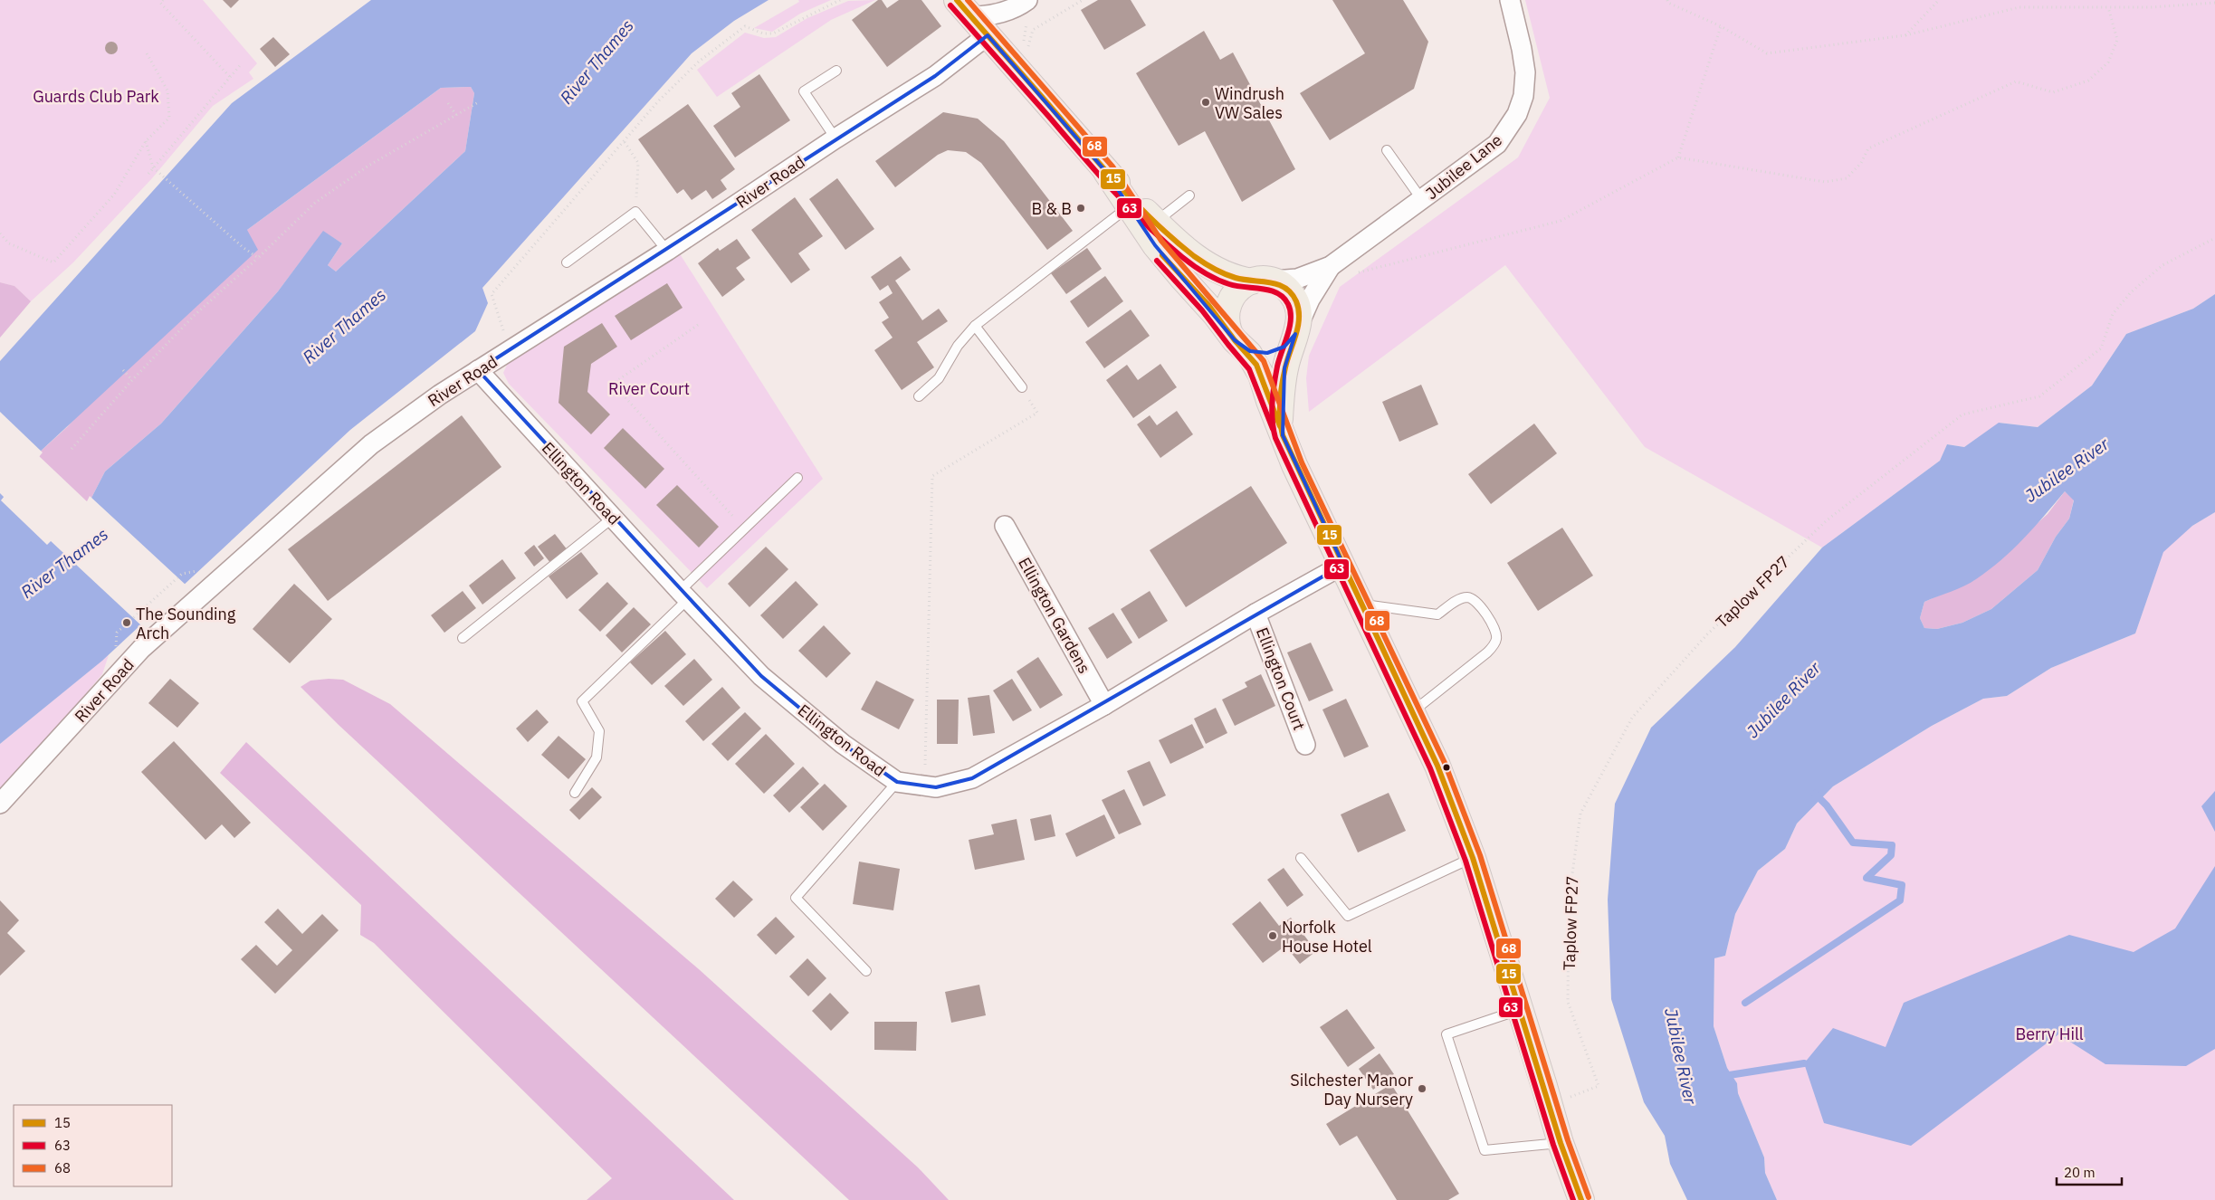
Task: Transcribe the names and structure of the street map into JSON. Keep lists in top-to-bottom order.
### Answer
{
  "streets": {
    "street": [
      "Jubilee Lane",
      "River Road",
      "Ellington Road",
      "Ellington Gardens",
      "Ellington Court"
    ],
    "path": ["Taplow FP27"]
  },
  "crossings": [
    ["River Road", "Ellington Road"],
    ["Ellington Road", "Ellington Gardens"],
    ["Ellington Road", "Ellington Court"]
  ],
  "water": ["River Thames", "Jubilee River"],
  "parks": ["Guards Club Park", "River Court", "Berry Hill"],
  "places": [
    "Windrush VW Sales",
    "B & B",
    "The Sounding Arch",
    "Norfolk House Hotel",
    "Silchester Manor Day Nursery"
  ],
  "lines": ["transit line 15", "transit line 68", "transit line 63"],
  "legend": ["15", "63", "68"],
  "scale_bar": "20 m"
}
